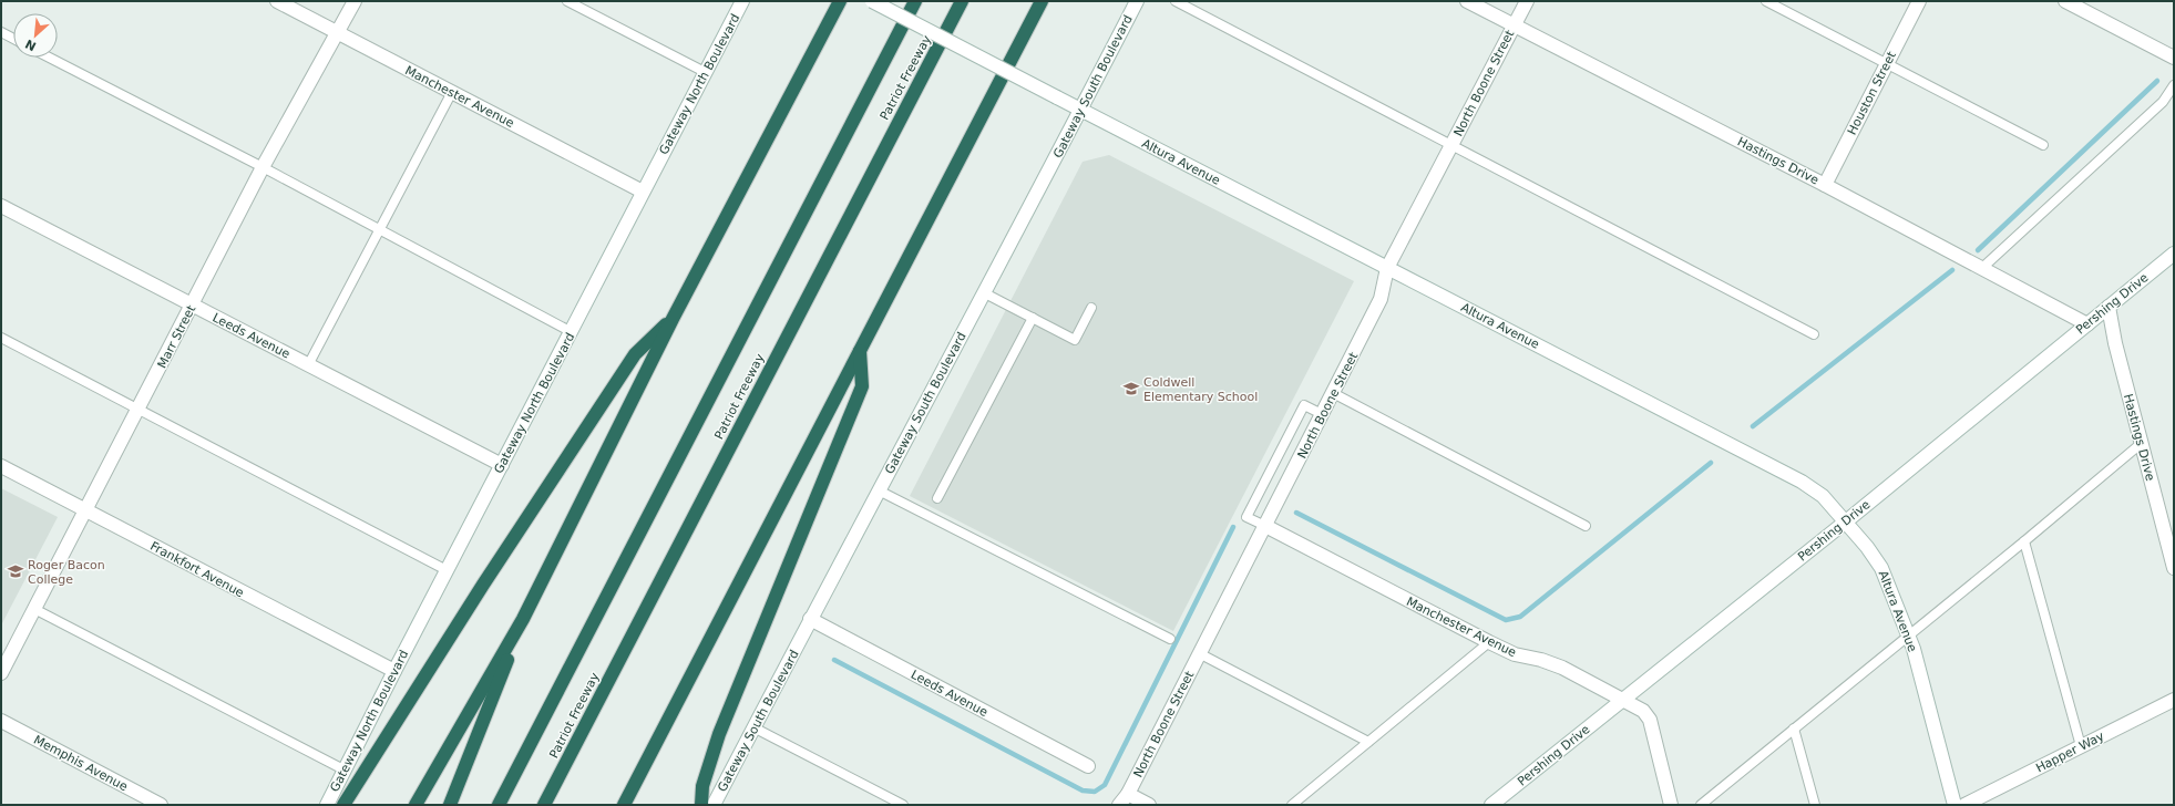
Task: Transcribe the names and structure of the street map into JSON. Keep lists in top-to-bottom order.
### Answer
{
  "streets": {
    "highway": ["Patriot Freeway"],
    "street": [
      "North Boone Street",
      "Gateway North Boulevard",
      "Gateway South Boulevard",
      "Houston Street",
      "Manchester Avenue",
      "Hastings Drive",
      "Altura Avenue",
      "Pershing Drive",
      "Leeds Avenue",
      "Marr Street",
      "Frankfort Avenue",
      "Happer Way",
      "Memphis Avenue"
    ]
  },
  "crossings": [
    ["North Boone Street", "Manchester Avenue"],
    ["North Boone Street", "Hastings Drive"],
    ["North Boone Street", "Altura Avenue"],
    ["Gateway North Boulevard", "Manchester Avenue"],
    ["Gateway North Boulevard", "Leeds Avenue"],
    ["Gateway North Boulevard", "Frankfort Avenue"],
    ["Gateway South Boulevard", "Altura Avenue"],
    ["Gateway South Boulevard", "Leeds Avenue"],
    ["Houston Street", "Hastings Drive"],
    ["Manchester Avenue", "Pershing Drive"],
    ["Manchester Avenue", "Marr Street"],
    ["Hastings Drive", "Pershing Drive"],
    ["Altura Avenue", "Pershing Drive"],
    ["Leeds Avenue", "Marr Street"],
    ["Marr Street", "Frankfort Avenue"]
  ],
  "places": {
    "school or university": ["Coldwell Elementary School", "Roger Bacon College"]
  },
  "north": "bottom left"
}
